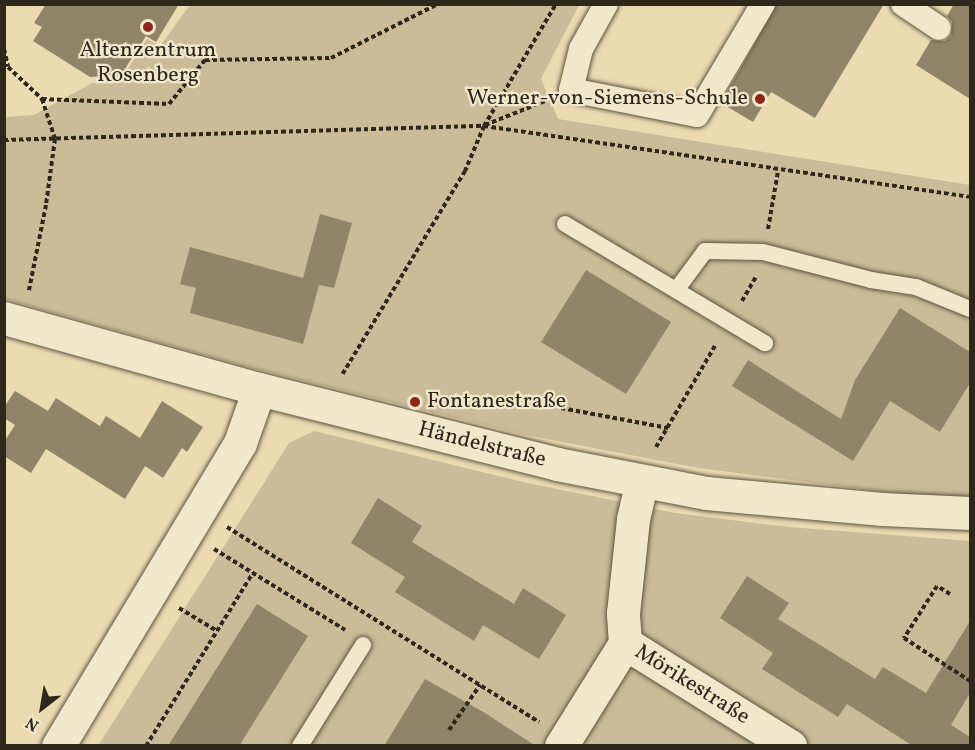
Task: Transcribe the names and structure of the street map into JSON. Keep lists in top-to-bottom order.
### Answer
{
  "streets": {
    "street": ["Händelstraße", "Mörikestraße"]
  },
  "places": ["Altenzentrum Rosenberg", "Werner-von-Siemens-Schule", "Fontanestraße"],
  "north": "bottom left"
}
